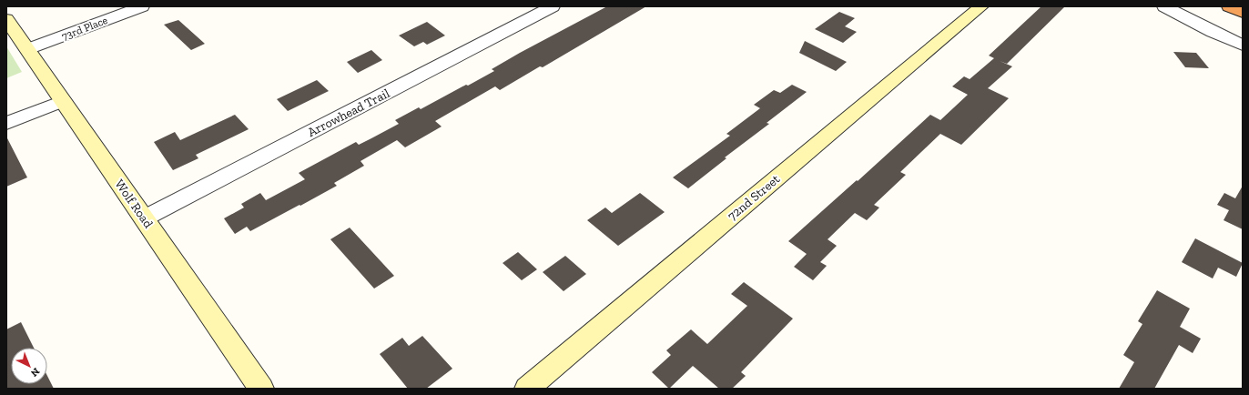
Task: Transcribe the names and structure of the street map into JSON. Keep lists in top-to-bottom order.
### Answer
{
  "streets": {
    "street": [
      "73rd Place",
      "Arrowhead Trail",
      "72nd Street",
      "Wolf Road"
    ]
  },
  "crossings": [
    ["73rd Place", "Wolf Road"],
    ["Arrowhead Trail", "Wolf Road"]
  ],
  "north": "bottom right"
}
